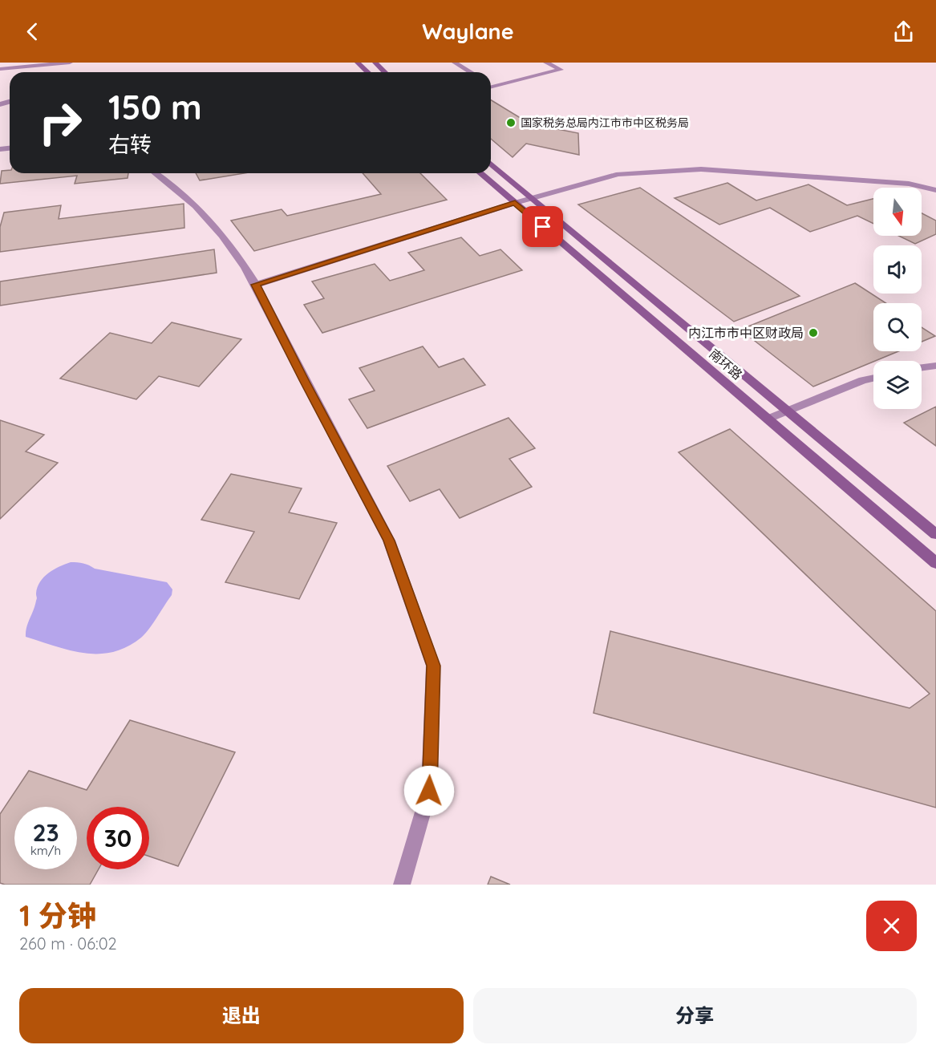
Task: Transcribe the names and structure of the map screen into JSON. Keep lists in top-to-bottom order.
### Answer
{
  "streets": {
    "main road": ["南环路"]
  },
  "places": ["国家税务总局内江市市中区税务局", "内江市市中区财政局"],
  "north": "bottom",
  "page": {
    "header": "Waylane",
    "turn": ["150 m", "右转"],
    "speed": "23 km/h",
    "limit": "30",
    "heading": ["1 分钟", "260 m · 06:02"],
    "buttons": ["退出", "分享"]
  }
}
